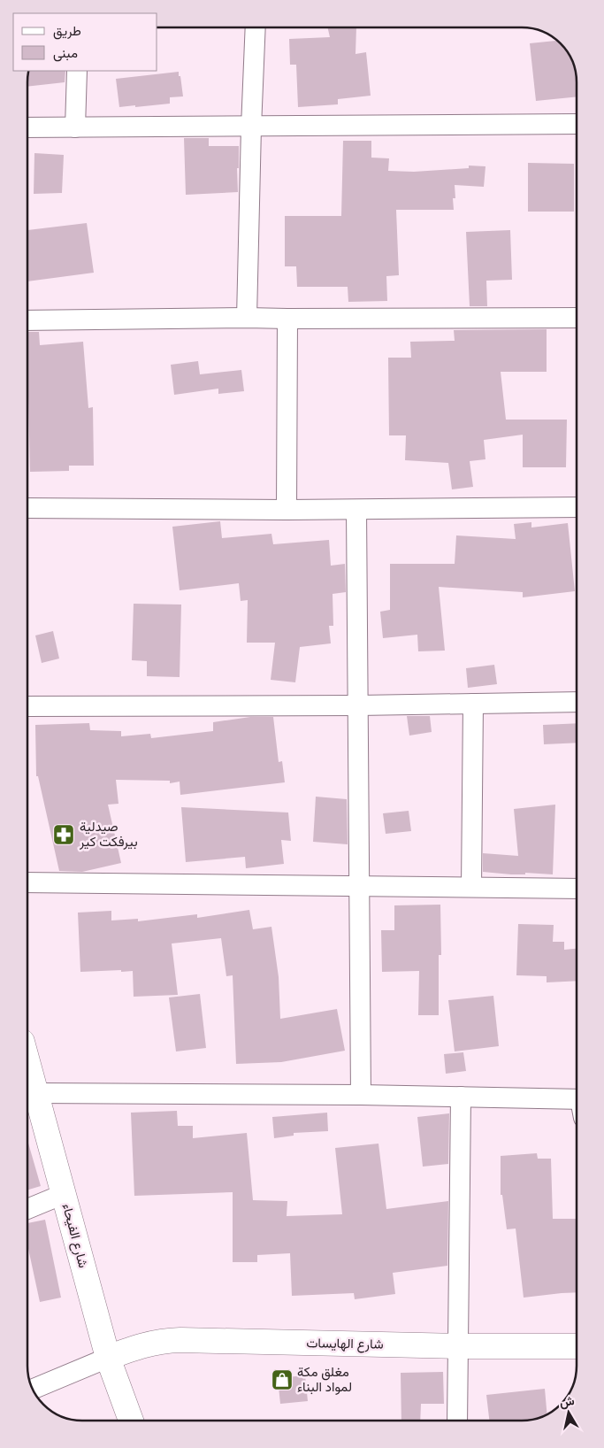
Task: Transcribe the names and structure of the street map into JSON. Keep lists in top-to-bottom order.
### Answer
{
  "streets": {
    "street": ["شارع الفيحاء", "شارع الهايسات"]
  },
  "crossings": [
    ["شارع الفيحاء", "شارع الهايسات"]
  ],
  "places": {
    "pharmacy": ["صيدلية بيرفكت كير"],
    "shop": ["مغلق مكة لمواد البناء"]
  },
  "legend": ["طريق", "مبنى"],
  "north": "top"
}
